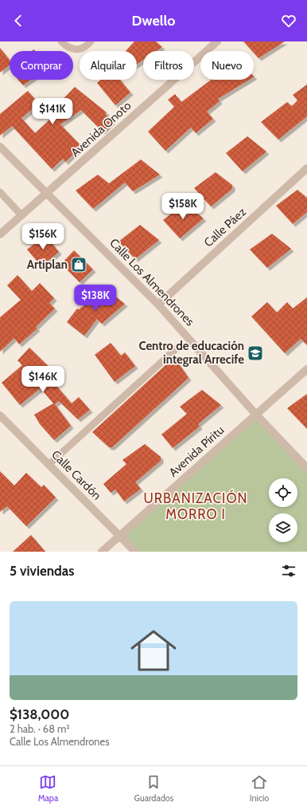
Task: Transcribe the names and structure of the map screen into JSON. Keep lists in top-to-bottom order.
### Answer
{
  "streets": {
    "street": [
      "Avenida Onoto",
      "Calle Páez",
      "Calle Los Almendrones",
      "Avenida Píritu",
      "Calle Cardón"
    ]
  },
  "crossings": [
    ["Avenida Onoto", "Calle Los Almendrones"],
    ["Calle Páez", "Calle Los Almendrones"],
    ["Calle Los Almendrones", "Avenida Píritu"],
    ["Avenida Píritu", "Calle Cardón"]
  ],
  "districts": ["URBANIZACIÓN MORRO I"],
  "places": {
    "shop": ["Artiplan"],
    "school or university": ["Centro de educación integral Arrecife"]
  },
  "page": {
    "header": "Dwello",
    "chip": [
      "Comprar",
      "Alquilar",
      "Filtros",
      "Nuevo"
    ],
    "price": [
      "$141K",
      "$158K",
      "$156K",
      "$138K",
      "$146K"
    ],
    "heading": "5 viviendas",
    "list": [
      {
        "name": "$138,000",
        "note": "2 hab. · 68 m² · Calle Los Almendrones"
      }
    ],
    "tabs": ["Mapa", "Guardados", "Inicio"]
  }
}
